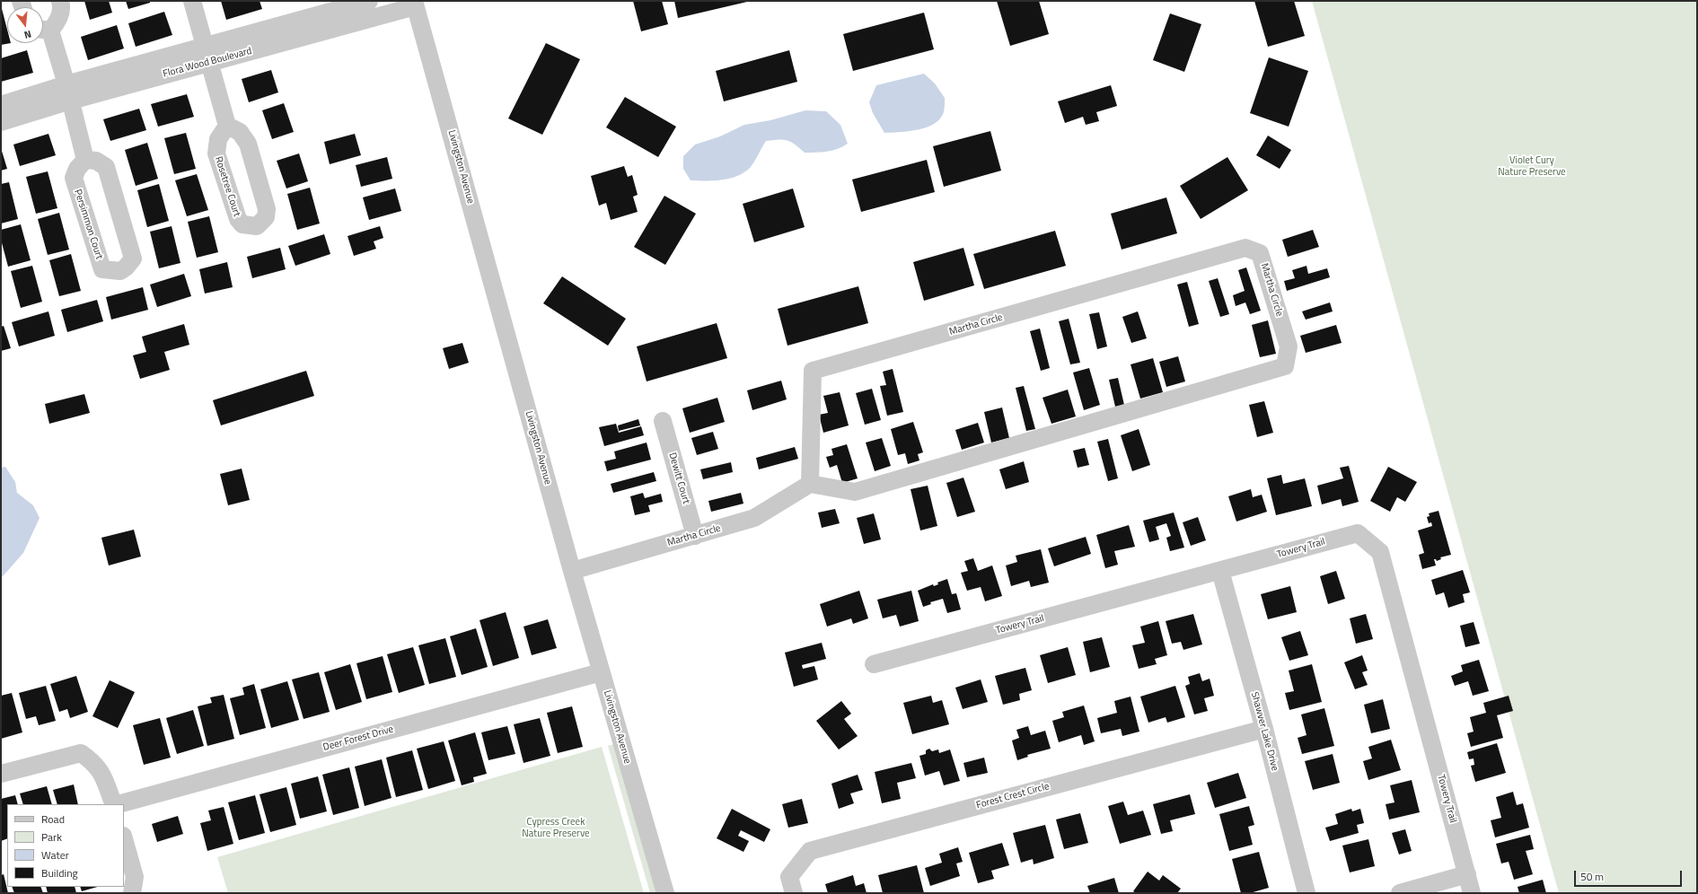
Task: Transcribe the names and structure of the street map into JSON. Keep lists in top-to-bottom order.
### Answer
{
  "streets": {
    "street": [
      "Flora Wood Boulevard",
      "Livingston Avenue",
      "Rosetree Court",
      "Persimmon Court",
      "Martha Circle",
      "Dewitt Court",
      "Towery Trail",
      "Shawver Lake Drive",
      "Deer Forest Drive",
      "Forest Crest Circle"
    ]
  },
  "crossings": [
    ["Flora Wood Boulevard", "Livingston Avenue"],
    ["Livingston Avenue", "Martha Circle"],
    ["Livingston Avenue", "Deer Forest Drive"],
    ["Martha Circle", "Dewitt Court"],
    ["Towery Trail", "Shawver Lake Drive"],
    ["Shawver Lake Drive", "Forest Crest Circle"]
  ],
  "parks": ["Violet Cury Nature Preserve", "Cypress Creek Nature Preserve"],
  "legend": [
    "Road",
    "Park",
    "Water",
    "Building"
  ],
  "scale_bar": "50 m",
  "north": "bottom"
}
